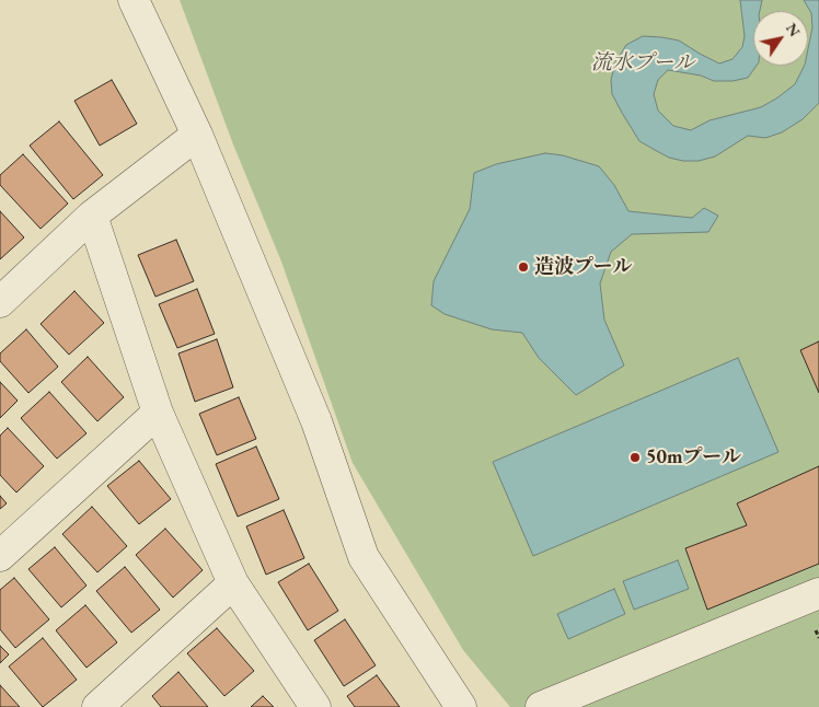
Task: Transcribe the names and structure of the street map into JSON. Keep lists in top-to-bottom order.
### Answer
{
  "water": ["流水プール"],
  "places": ["造波プール", "50mプール"],
  "north": "top right"
}
